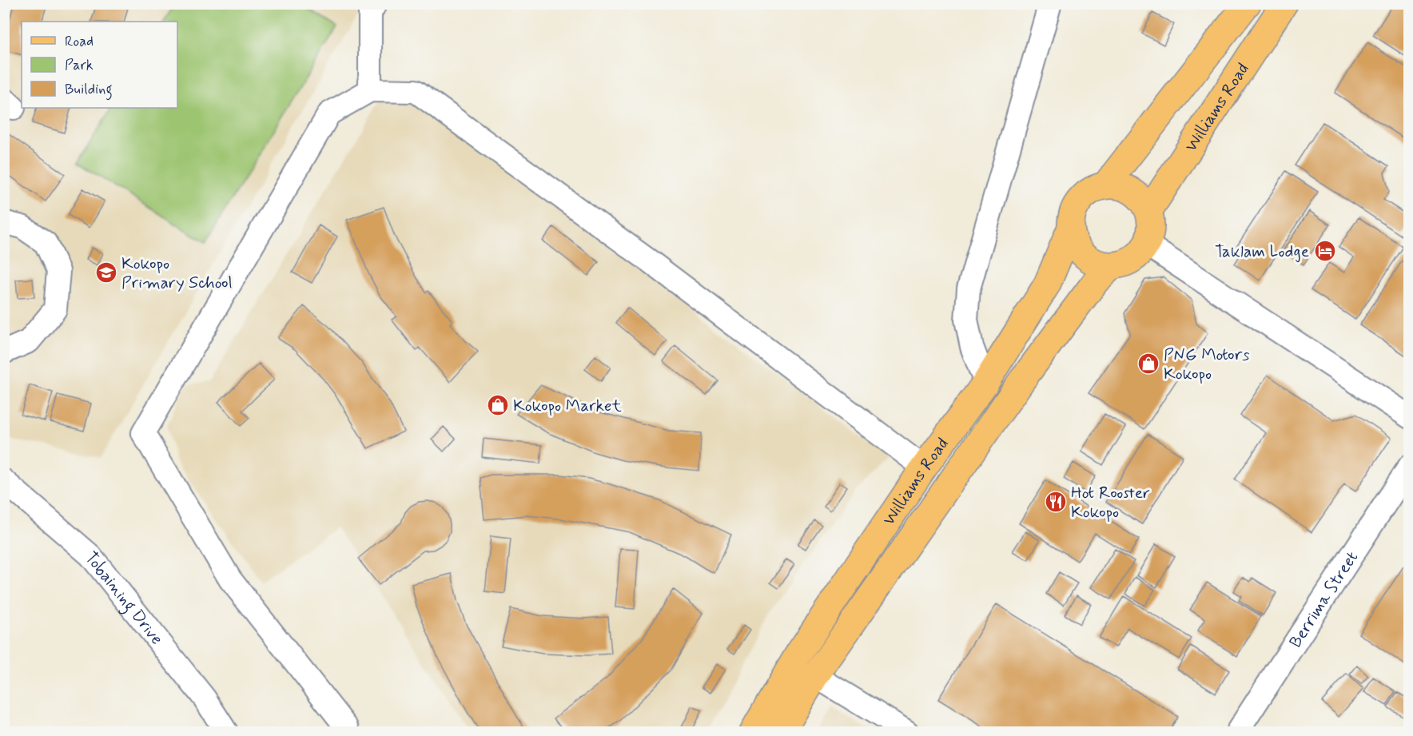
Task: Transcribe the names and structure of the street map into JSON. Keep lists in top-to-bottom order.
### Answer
{
  "streets": {
    "main road": ["Williams Road"],
    "street": ["Tobaining Drive", "Berrima Street"]
  },
  "places": {
    "hotel": ["Taklam Lodge"],
    "school or university": ["Kokopo Primary School"],
    "shop": ["PNG Motors Kokopo", "Kokopo Market"],
    "restaurant": ["Hot Rooster Kokopo"]
  },
  "legend": ["Road", "Park", "Building"]
}
